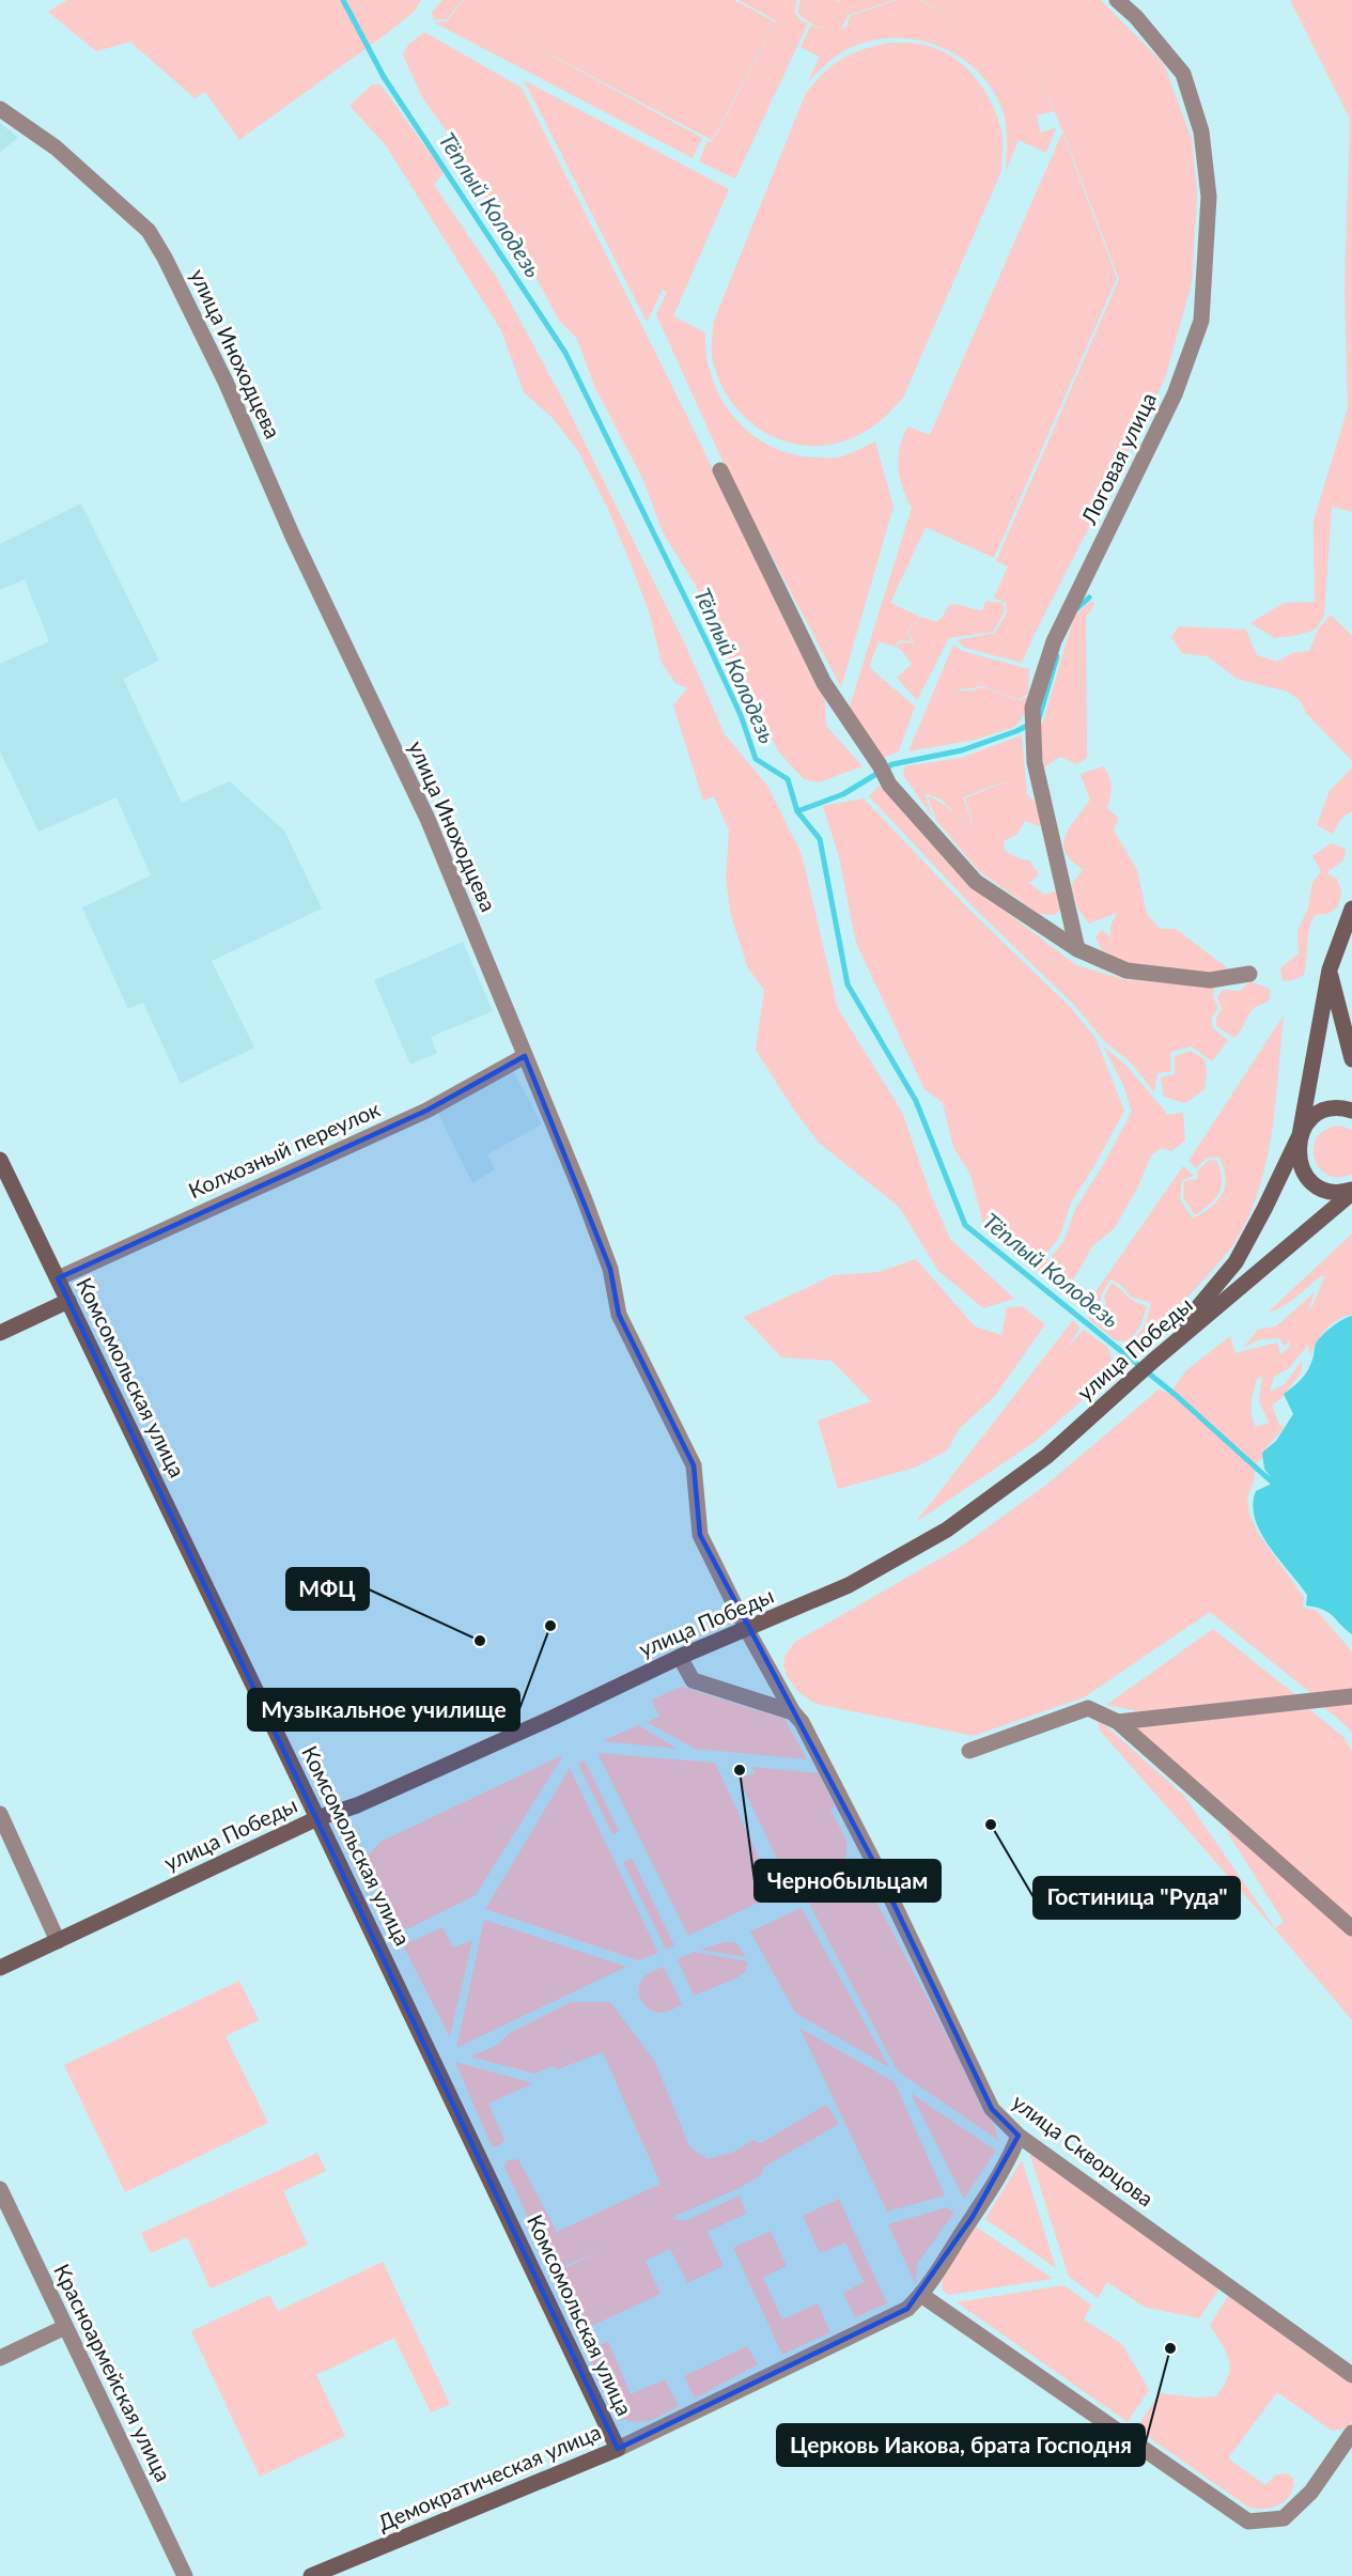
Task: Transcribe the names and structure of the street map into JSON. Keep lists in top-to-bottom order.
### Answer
{
  "streets": {
    "main road": ["улица Победы", "Комсомольская улица", "Демократическая улица"],
    "street": [
      "улица Иноходцева",
      "Логовая улица",
      "Колхозный переулок",
      "улица Скворцова",
      "Красноармейская улица"
    ]
  },
  "crossings": [
    ["улица Иноходцева", "Колхозный переулок"],
    ["улица Иноходцева", "улица Победы"],
    ["улица Иноходцева", "улица Скворцова"],
    ["Колхозный переулок", "Комсомольская улица"],
    ["улица Победы", "Комсомольская улица"],
    ["улица Победы", "улица Скворцова"],
    ["Комсомольская улица", "Демократическая улица"],
    ["улица Скворцова", "Демократическая улица"]
  ],
  "water": ["Тёплый Колодезь"],
  "places": [
    "Музыкальное училище",
    "МФЦ",
    "Чернобыльцам",
    "Гостиница \"Руда\"",
    "Церковь Иакова, брата Господня"
  ]
}
